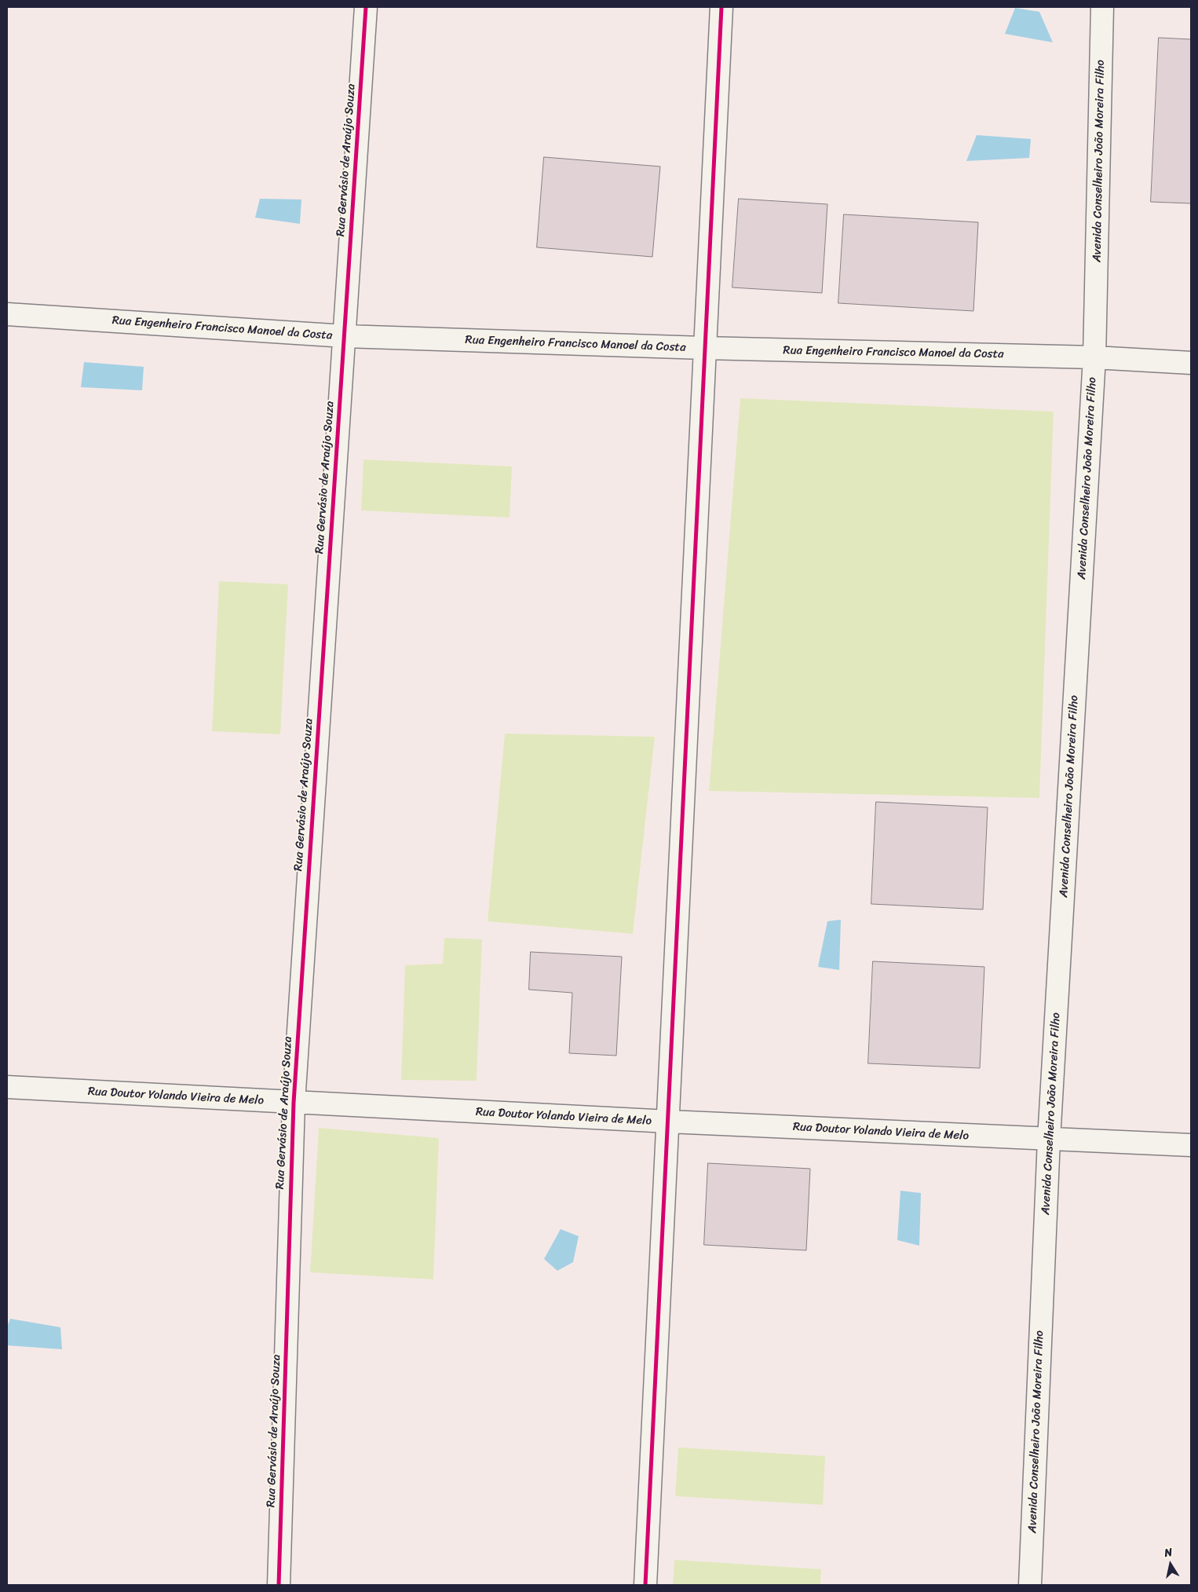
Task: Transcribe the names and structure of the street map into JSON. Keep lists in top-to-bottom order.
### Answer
{
  "streets": {
    "street": [
      "Rua Gervásio de Araújo Souza",
      "Avenida Conselheiro João Moreira Filho",
      "Rua Engenheiro Francisco Manoel da Costa",
      "Rua Doutor Yolando Vieira de Melo"
    ]
  },
  "crossings": [
    ["Rua Gervásio de Araújo Souza", "Rua Engenheiro Francisco Manoel da Costa"],
    ["Rua Gervásio de Araújo Souza", "Rua Doutor Yolando Vieira de Melo"],
    ["Avenida Conselheiro João Moreira Filho", "Rua Engenheiro Francisco Manoel da Costa"],
    ["Avenida Conselheiro João Moreira Filho", "Rua Doutor Yolando Vieira de Melo"]
  ],
  "north": "top"
}
